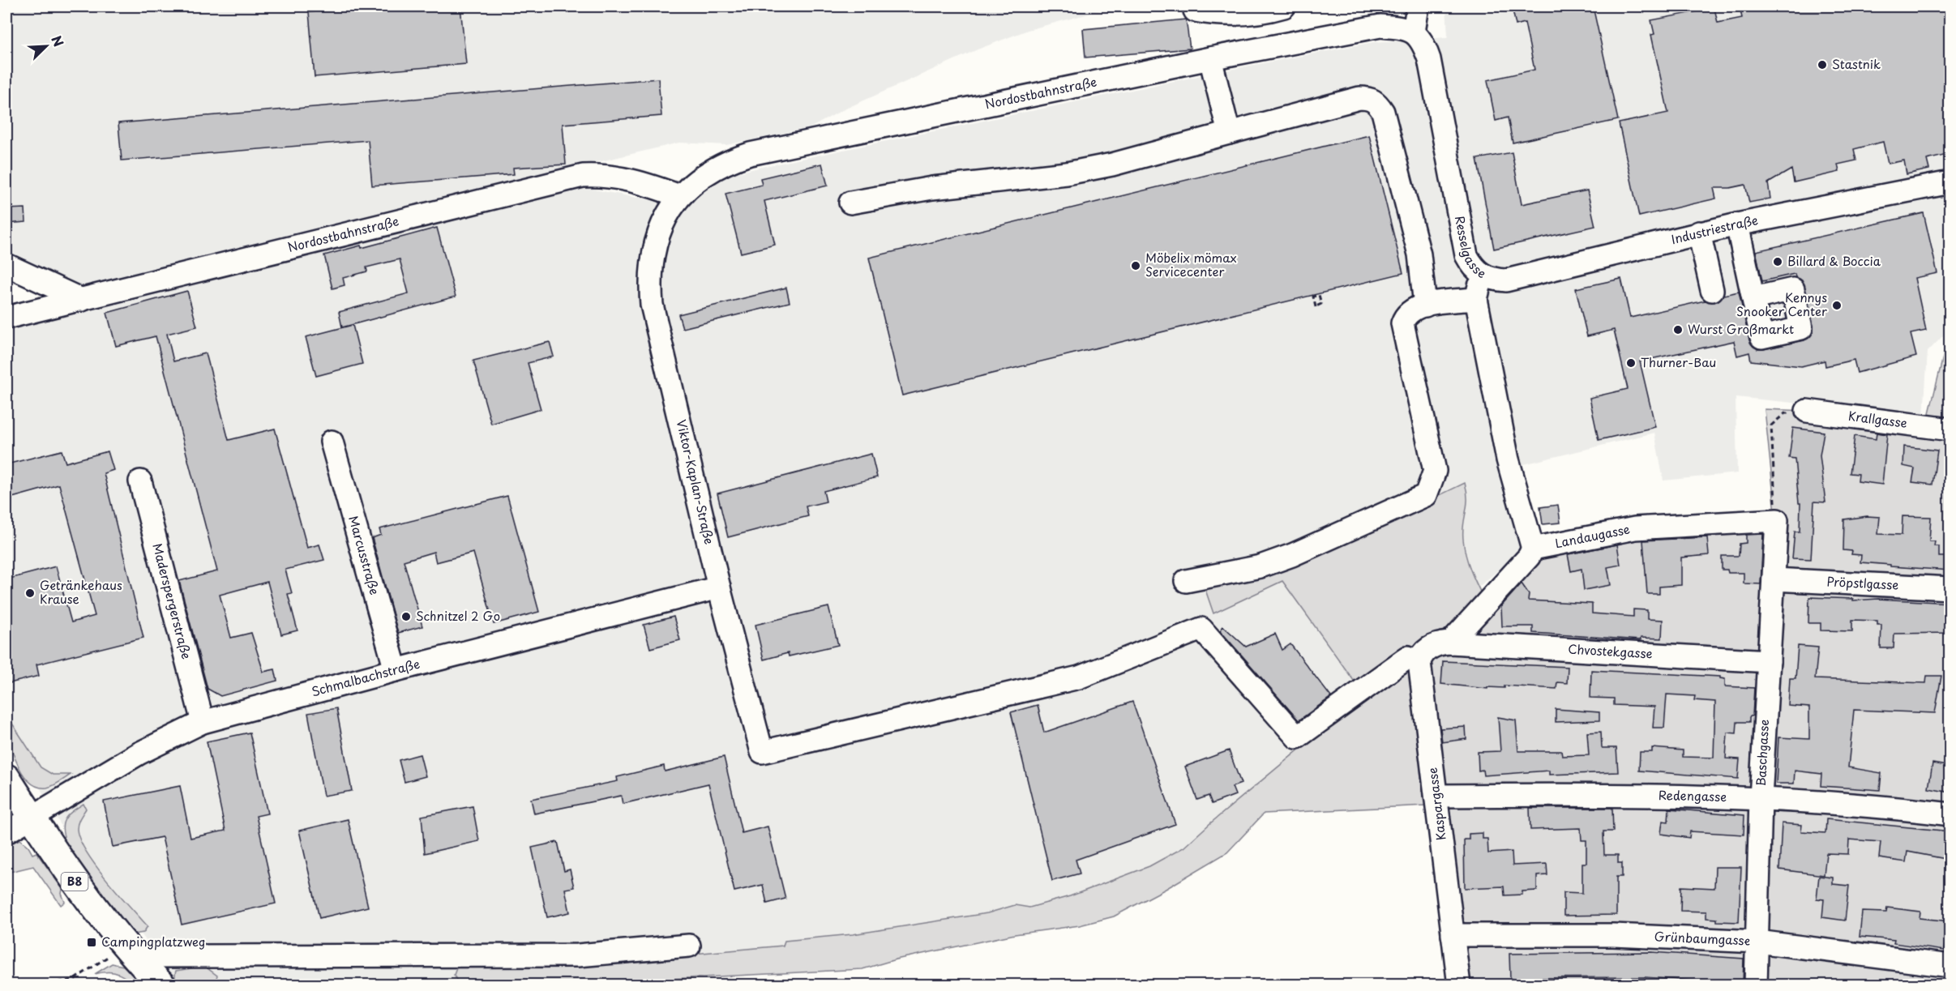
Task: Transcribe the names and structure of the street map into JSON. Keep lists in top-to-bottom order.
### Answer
{
  "streets": {
    "main road": ["B8"],
    "street": [
      "Nordostbahnstraße",
      "Industriestraße",
      "Resselgasse",
      "Krallgasse",
      "Viktor-Kaplan-Straße",
      "Landaugasse",
      "Marcusstraße",
      "Pröpstlgasse",
      "Maderspergerstraße",
      "Chvostekgasse",
      "Schmalbachstraße",
      "Baschgasse",
      "Redengasse",
      "Kaspargasse",
      "Grünbaumgasse"
    ]
  },
  "crossings": [
    ["Nordostbahnstraße", "Resselgasse"],
    ["Nordostbahnstraße", "Viktor-Kaplan-Straße"],
    ["Industriestraße", "Resselgasse"],
    ["Resselgasse", "Landaugasse"],
    ["Viktor-Kaplan-Straße", "Schmalbachstraße"],
    ["Viktor-Kaplan-Straße", "Kaspargasse"],
    ["Landaugasse", "Baschgasse"],
    ["Marcusstraße", "Schmalbachstraße"],
    ["Pröpstlgasse", "Baschgasse"],
    ["Maderspergerstraße", "Schmalbachstraße"],
    ["Chvostekgasse", "Baschgasse"],
    ["Schmalbachstraße", "B8"],
    ["Baschgasse", "Redengasse"],
    ["Baschgasse", "Grünbaumgasse"],
    ["Redengasse", "Kaspargasse"],
    ["Kaspargasse", "Grünbaumgasse"]
  ],
  "places": {
    "other": [
      "Stastnik",
      "Billard & Boccia",
      "Möbelix mömax Servicecenter",
      "Kennys Snooker Center",
      "Wurst Großmarkt",
      "Thurner-Bau",
      "Getränkehaus Krause",
      "Schnitzel 2 Go"
    ],
    "transit": ["Campingplatzweg"]
  },
  "north": "top right"
}
